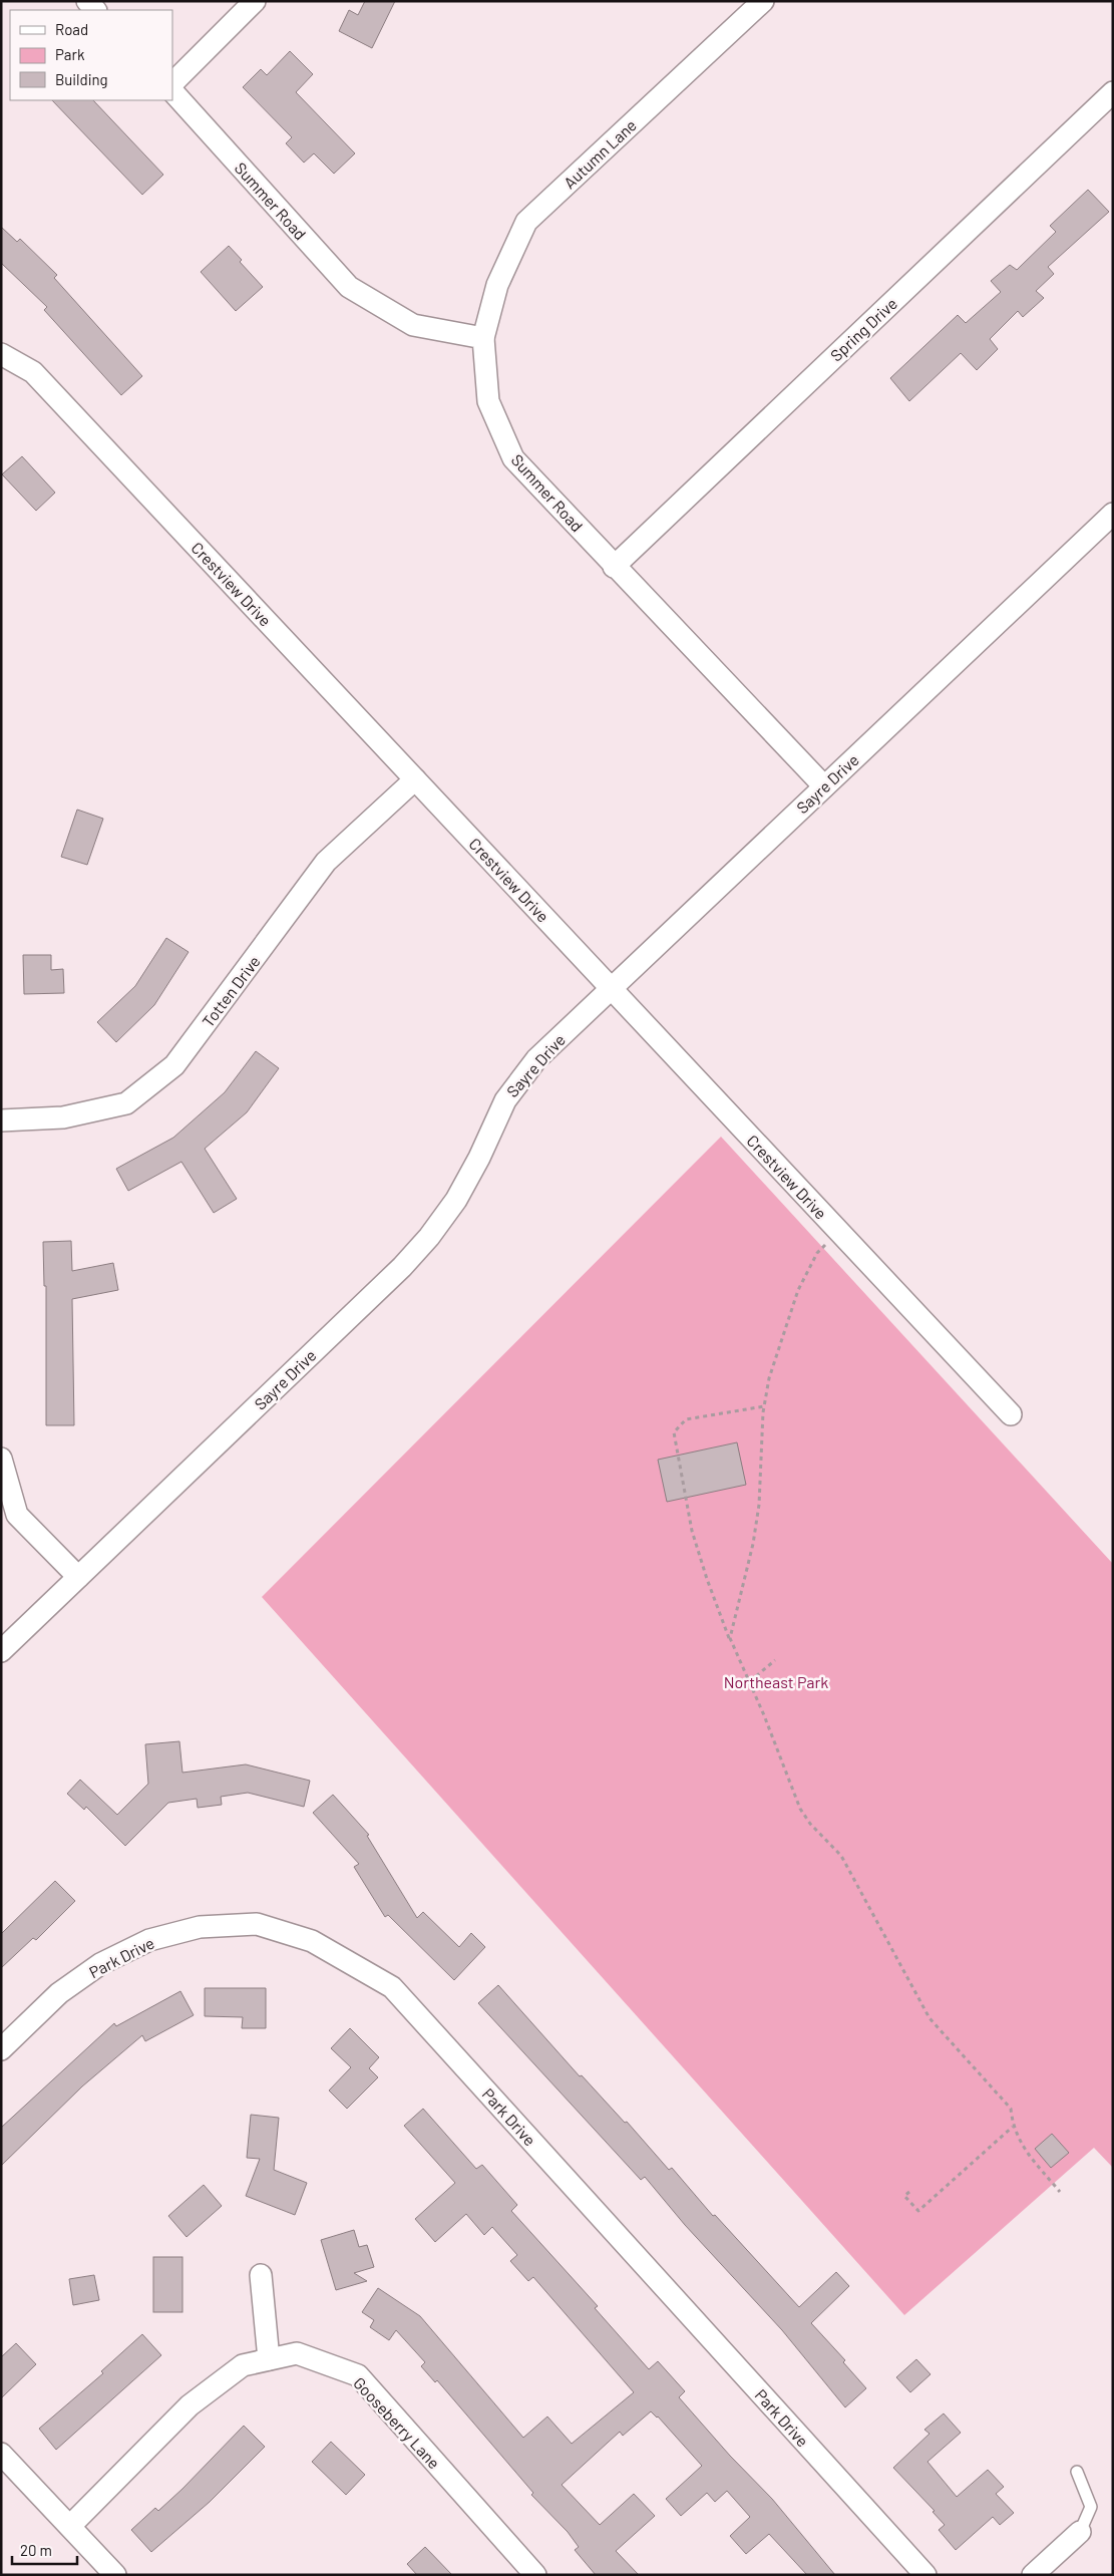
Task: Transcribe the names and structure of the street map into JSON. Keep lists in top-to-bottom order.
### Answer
{
  "streets": {
    "street": [
      "Autumn Lane",
      "Summer Road",
      "Spring Drive",
      "Crestview Drive",
      "Sayre Drive",
      "Totten Drive",
      "Park Drive",
      "Gooseberry Lane"
    ]
  },
  "crossings": [
    ["Autumn Lane", "Summer Road"],
    ["Summer Road", "Spring Drive"],
    ["Summer Road", "Sayre Drive"],
    ["Crestview Drive", "Sayre Drive"],
    ["Crestview Drive", "Totten Drive"]
  ],
  "parks": ["Northeast Park"],
  "legend": ["Road", "Park", "Building"],
  "scale_bar": "20 m"
}
